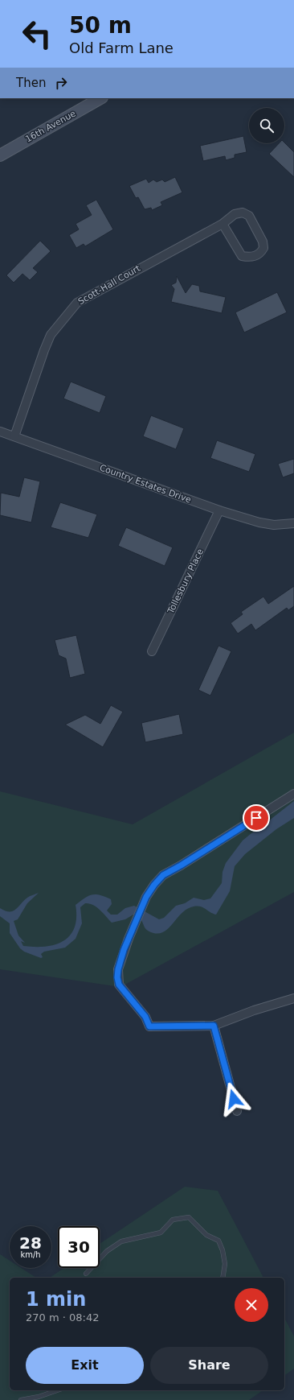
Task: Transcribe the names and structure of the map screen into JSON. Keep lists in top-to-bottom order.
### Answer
{
  "streets": {
    "main road": ["16th Avenue"],
    "street": ["Scott-Hall Court", "Country Estates Drive", "Tollesbury Place"]
  },
  "crossings": [
    ["Scott-Hall Court", "Country Estates Drive"],
    ["Country Estates Drive", "Tollesbury Place"]
  ],
  "page": {
    "turn": ["50 m", "Old Farm Lane"],
    "then": "Then",
    "speed": "28 km/h",
    "limit": "30",
    "heading": ["1 min", "270 m · 08:42"],
    "buttons": ["Exit", "Share"]
  }
}
